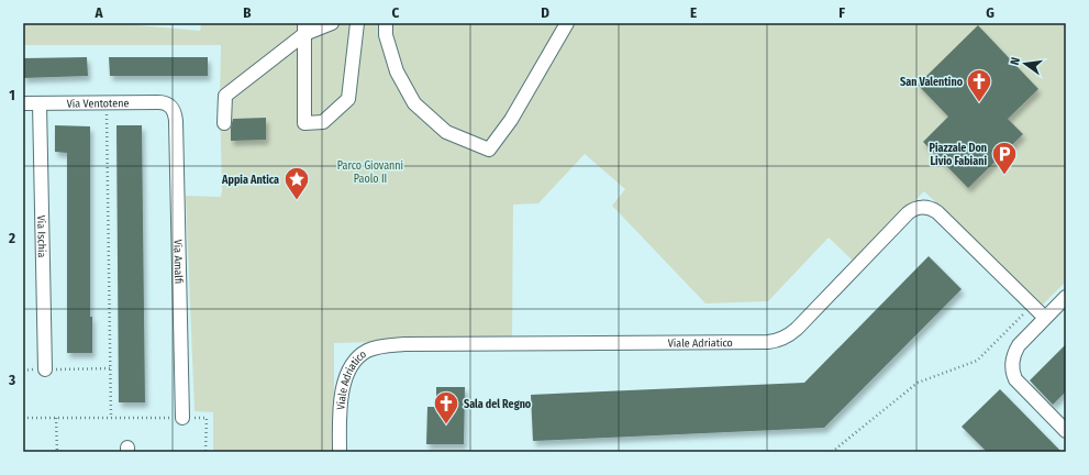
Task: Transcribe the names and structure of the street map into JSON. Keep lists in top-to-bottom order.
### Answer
{
  "streets": {
    "street": [
      "Via Ventotene",
      "Via Ischia",
      "Via Amalfi",
      "Viale Adriatico"
    ]
  },
  "crossings": [
    ["Via Ventotene", "Via Ischia"],
    ["Via Ventotene", "Via Amalfi"]
  ],
  "parks": ["Parco Giovanni Paolo II"],
  "places": {
    "church": ["San Valentino", "Sala del Regno"],
    "parking": ["Piazzale Don Livio Fabiani"],
    "place": ["Appia Antica"]
  },
  "north": "left",
  "grid": {
    "columns": [
      "A",
      "B",
      "C",
      "D",
      "E",
      "F",
      "G"
    ],
    "rows": ["1", "2", "3"]
  }
}
